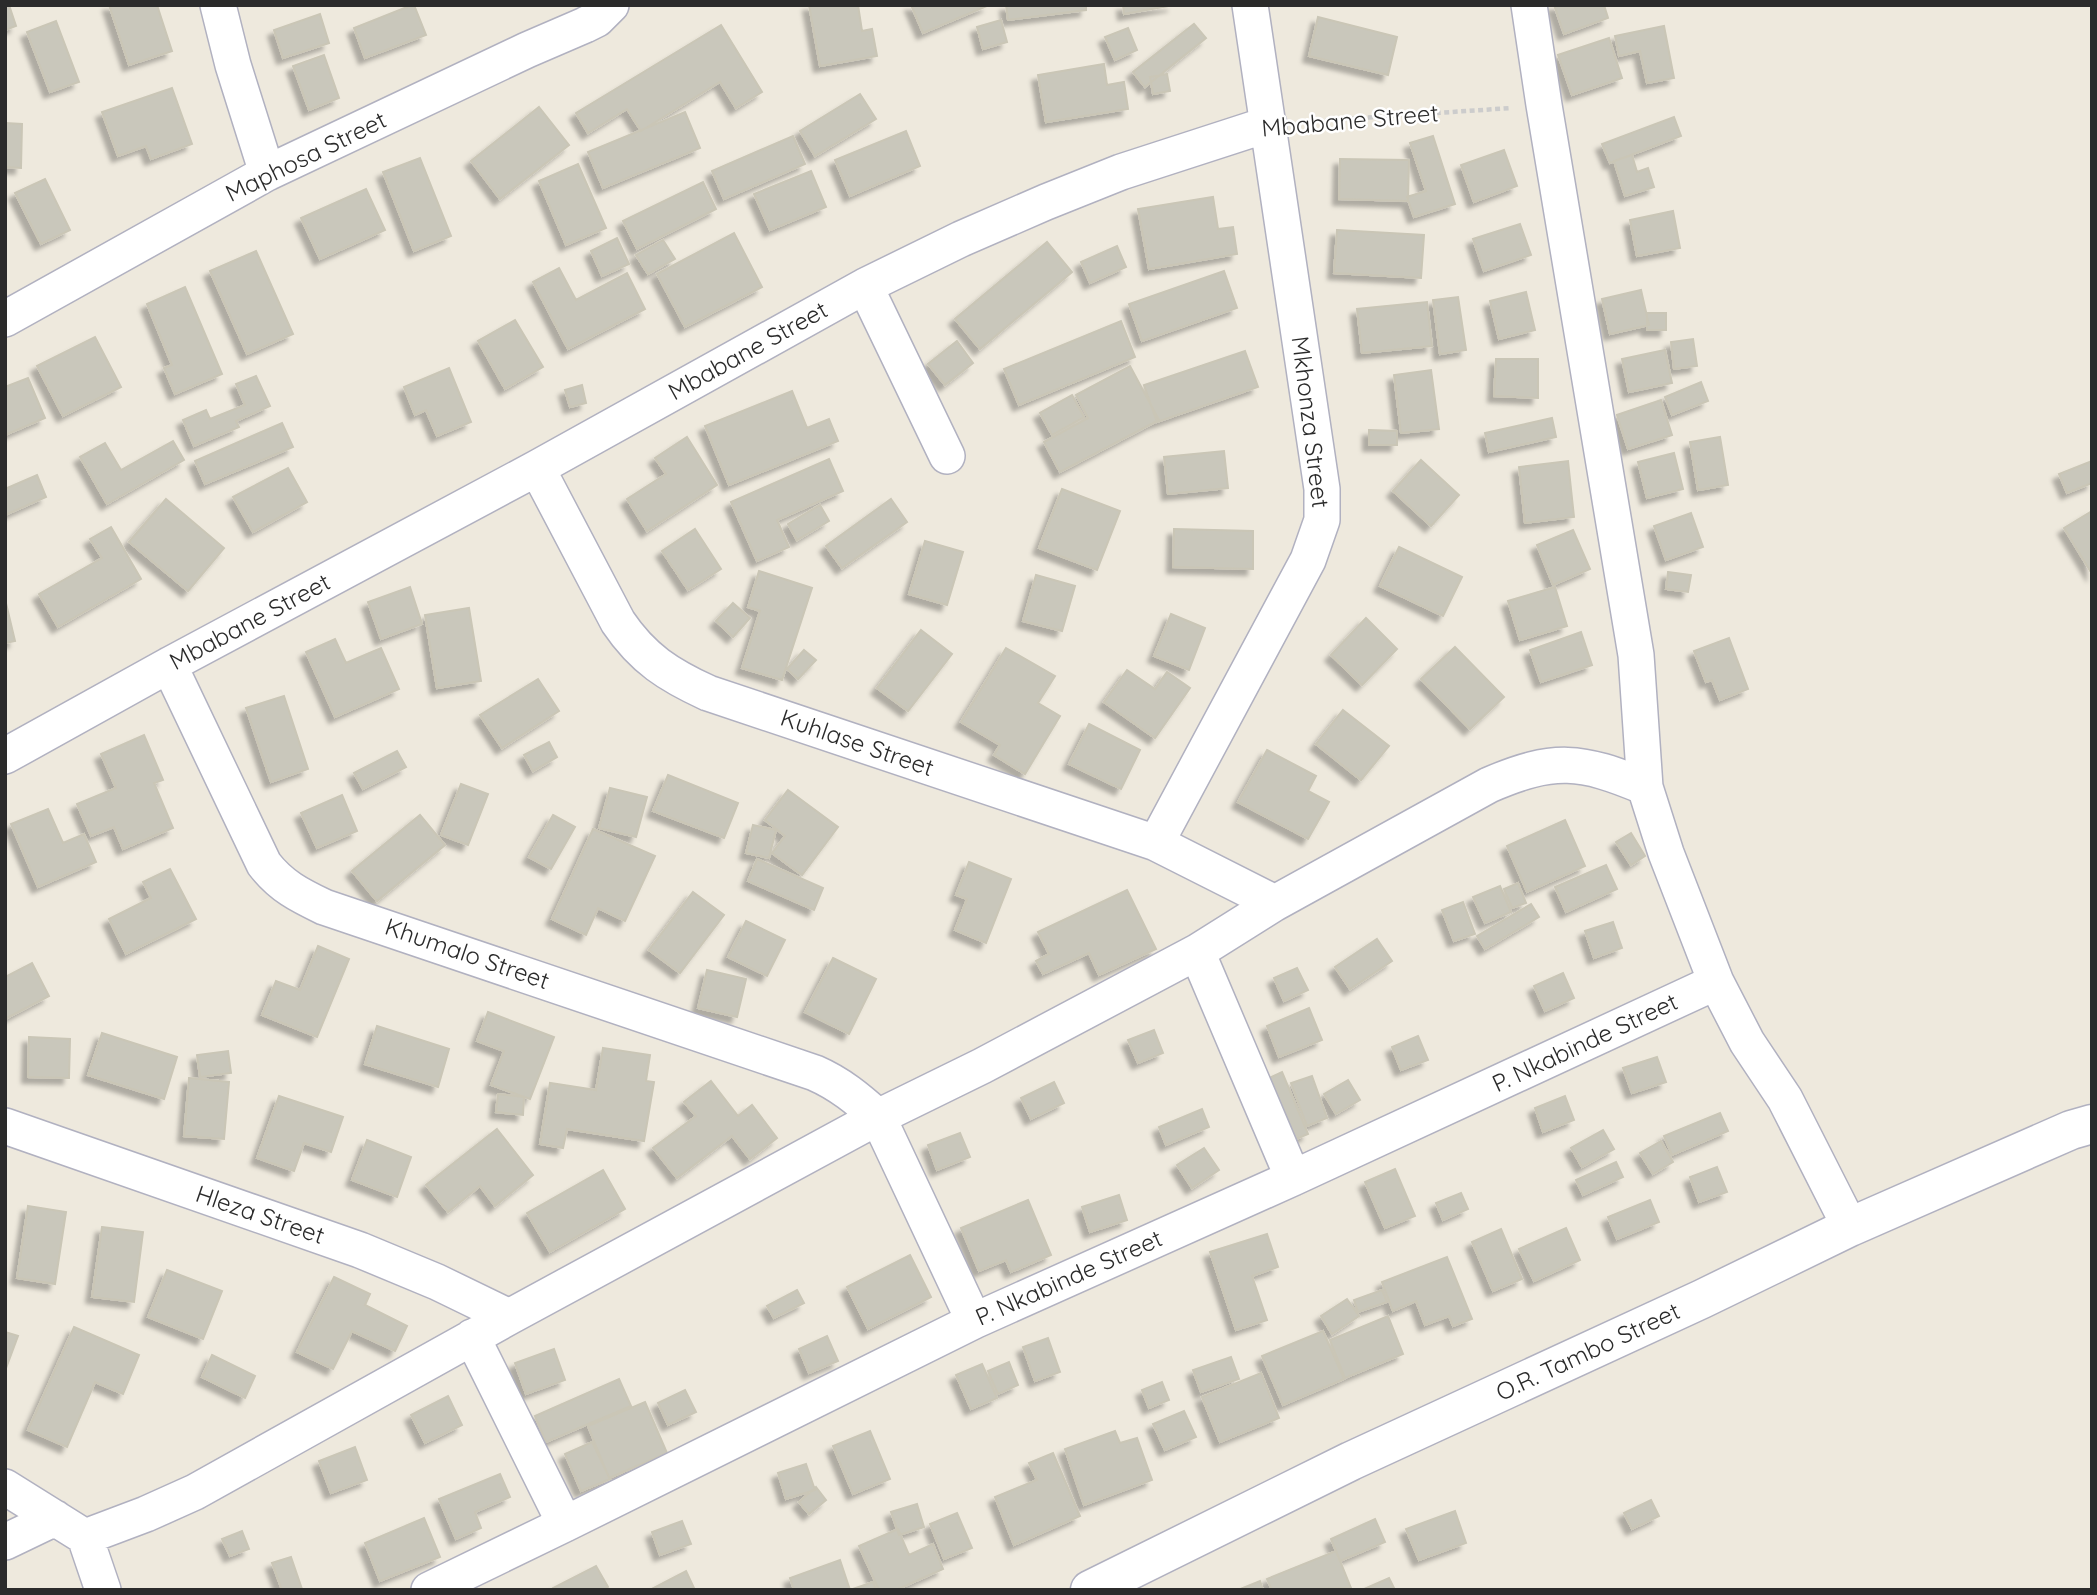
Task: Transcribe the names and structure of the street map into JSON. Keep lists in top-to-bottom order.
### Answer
{
  "streets": {
    "street": [
      "Mbabane Street",
      "Maphosa Street",
      "Mkhonza Street",
      "Kuhlase Street",
      "Khumalo Street",
      "P. Nkabinde Street",
      "Hleza Street",
      "O.R. Tambo Street"
    ]
  },
  "crossings": [
    ["Mbabane Street", "Mkhonza Street"],
    ["Mbabane Street", "Kuhlase Street"],
    ["Mbabane Street", "Khumalo Street"],
    ["Mkhonza Street", "Kuhlase Street"]
  ]
}
